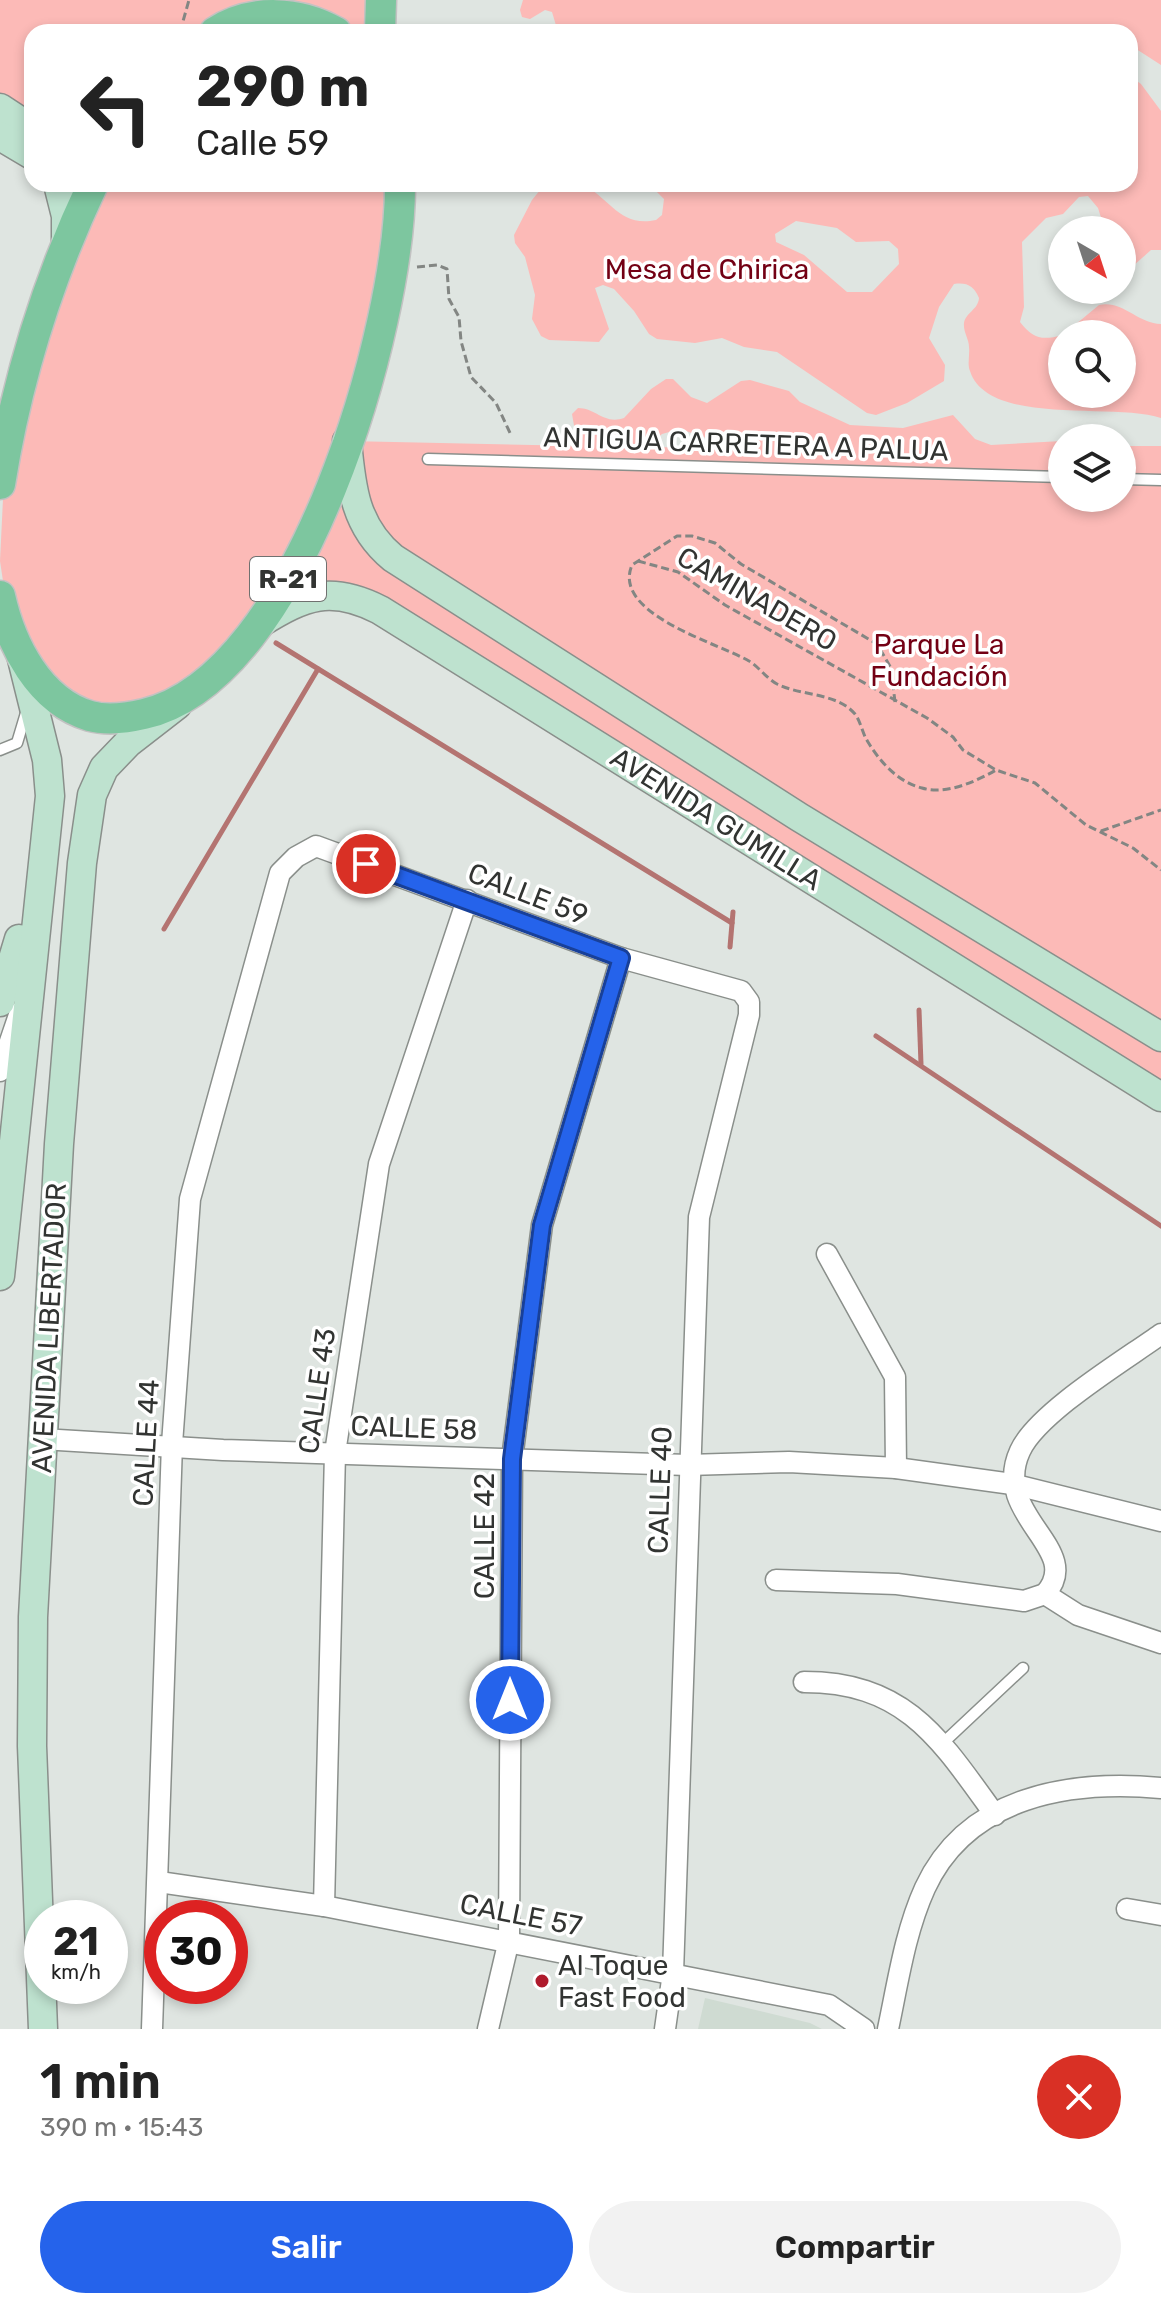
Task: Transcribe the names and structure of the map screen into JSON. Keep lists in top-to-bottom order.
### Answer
{
  "streets": {
    "main road": ["R-21", "AVENIDA GUMILLA", "AVENIDA LIBERTADOR"],
    "street": [
      "CALLE 59",
      "CALLE 43",
      "CALLE 58",
      "CALLE 44",
      "CALLE 40",
      "CALLE 42",
      "CALLE 57"
    ],
    "lane": ["ANTIGUA CARRETERA A PALUA"],
    "path": ["CAMINADERO"]
  },
  "crossings": [
    ["R-21", "AVENIDA GUMILLA"],
    ["R-21", "AVENIDA LIBERTADOR"],
    ["CALLE 59", "CALLE 43"],
    ["CALLE 59", "CALLE 44"],
    ["CALLE 59", "CALLE 40"],
    ["CALLE 59", "CALLE 42"],
    ["AVENIDA LIBERTADOR", "CALLE 58"],
    ["CALLE 43", "CALLE 58"],
    ["CALLE 43", "CALLE 57"],
    ["CALLE 58", "CALLE 44"],
    ["CALLE 58", "CALLE 40"],
    ["CALLE 58", "CALLE 42"],
    ["CALLE 44", "CALLE 57"],
    ["CALLE 40", "CALLE 57"],
    ["CALLE 42", "CALLE 57"]
  ],
  "parks": ["Mesa de Chirica", "Parque La Fundación"],
  "places": ["Al Toque Fast Food"],
  "north": "bottom right",
  "page": {
    "turn": ["290 m", "Calle 59"],
    "speed": "21 km/h",
    "limit": "30",
    "heading": ["1 min", "390 m · 15:43"],
    "buttons": ["Salir", "Compartir"]
  }
}
